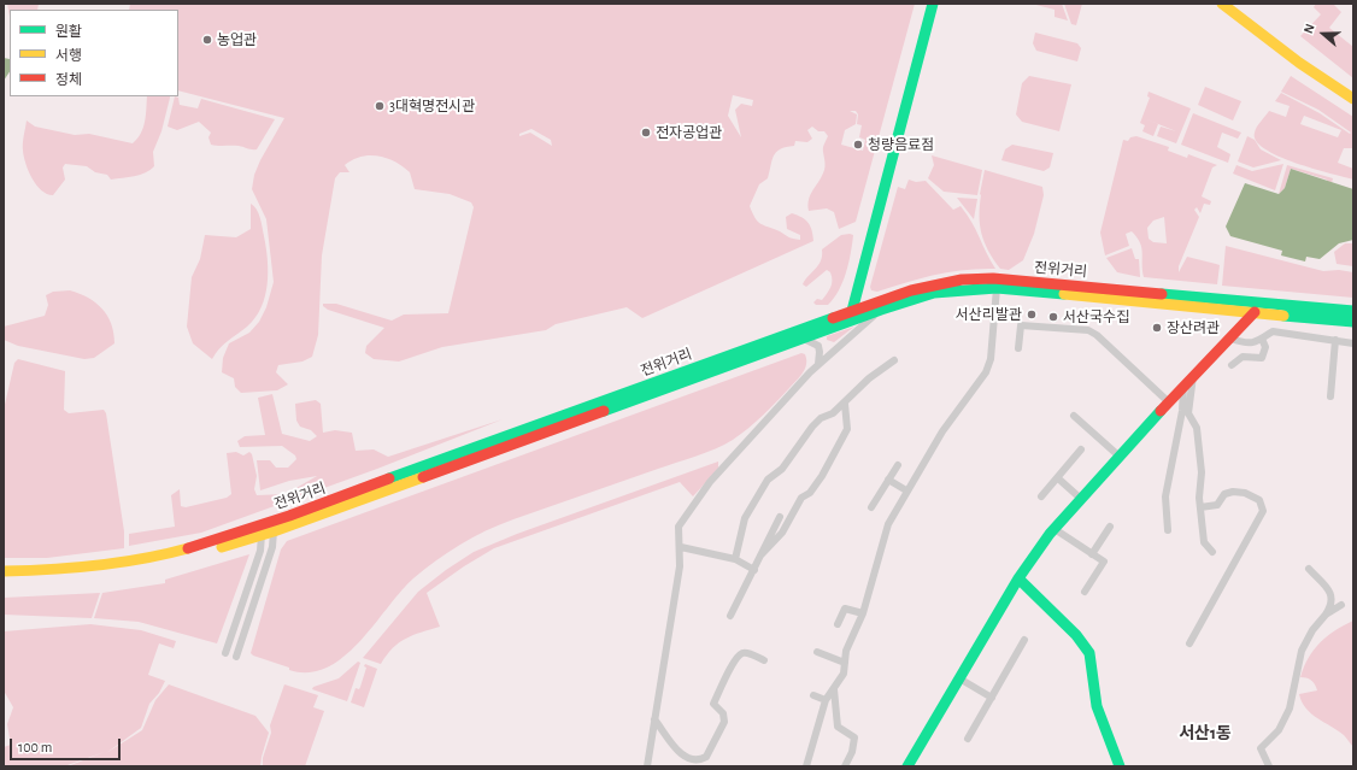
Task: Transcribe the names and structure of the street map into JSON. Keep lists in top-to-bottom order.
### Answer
{
  "streets": {
    "main road": ["전위거리"]
  },
  "districts": ["서산1동"],
  "places": [
    "농업관",
    "3대혁명전시관",
    "전자공업관",
    "청량음료점",
    "서산리발관",
    "서산국수집",
    "장산려관"
  ],
  "legend": ["원활", "서행", "정체"],
  "scale_bar": "100 m",
  "north": "left"
}
